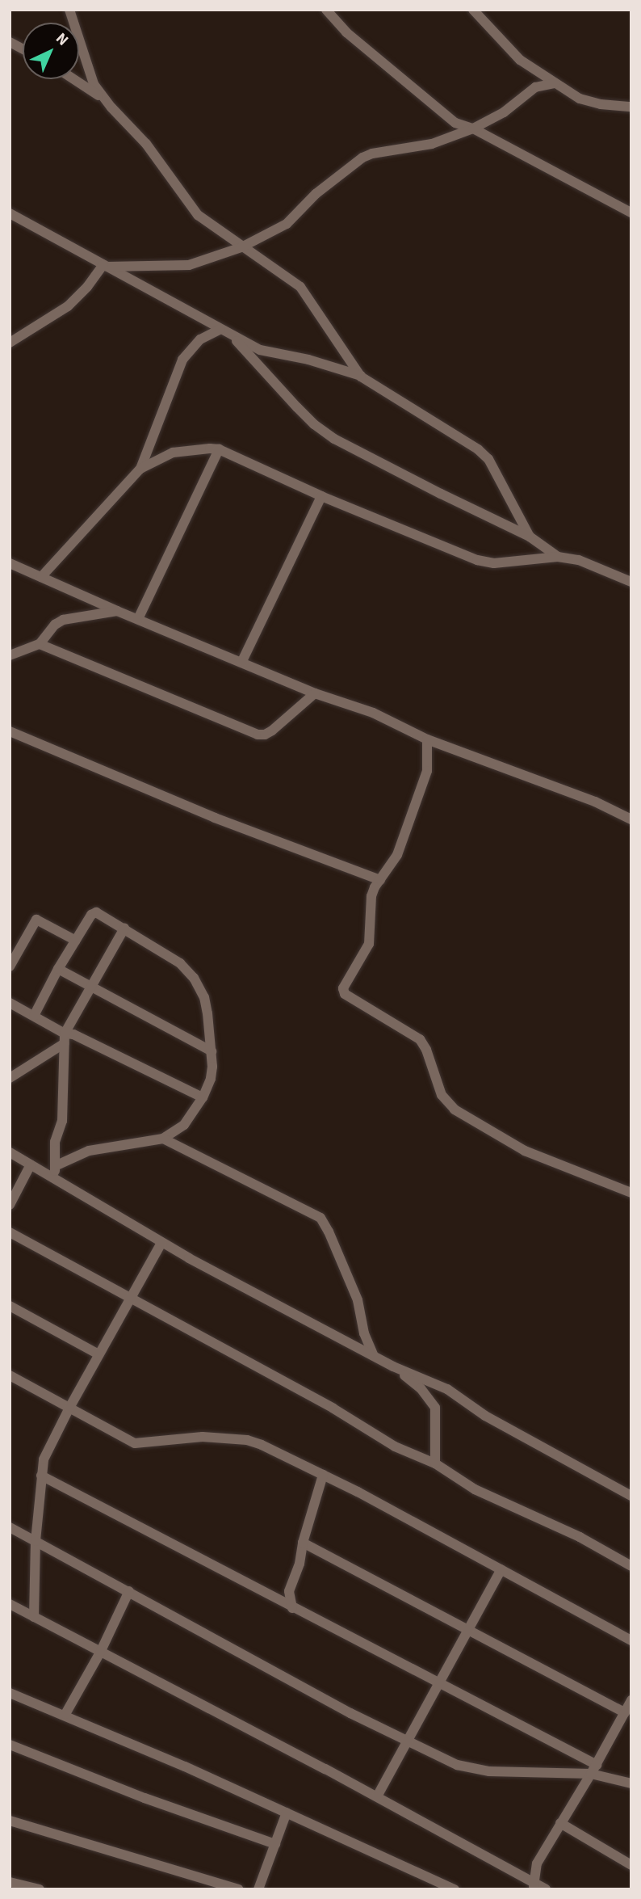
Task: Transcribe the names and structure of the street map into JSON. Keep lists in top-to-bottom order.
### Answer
{
  "north": "top right"
}
